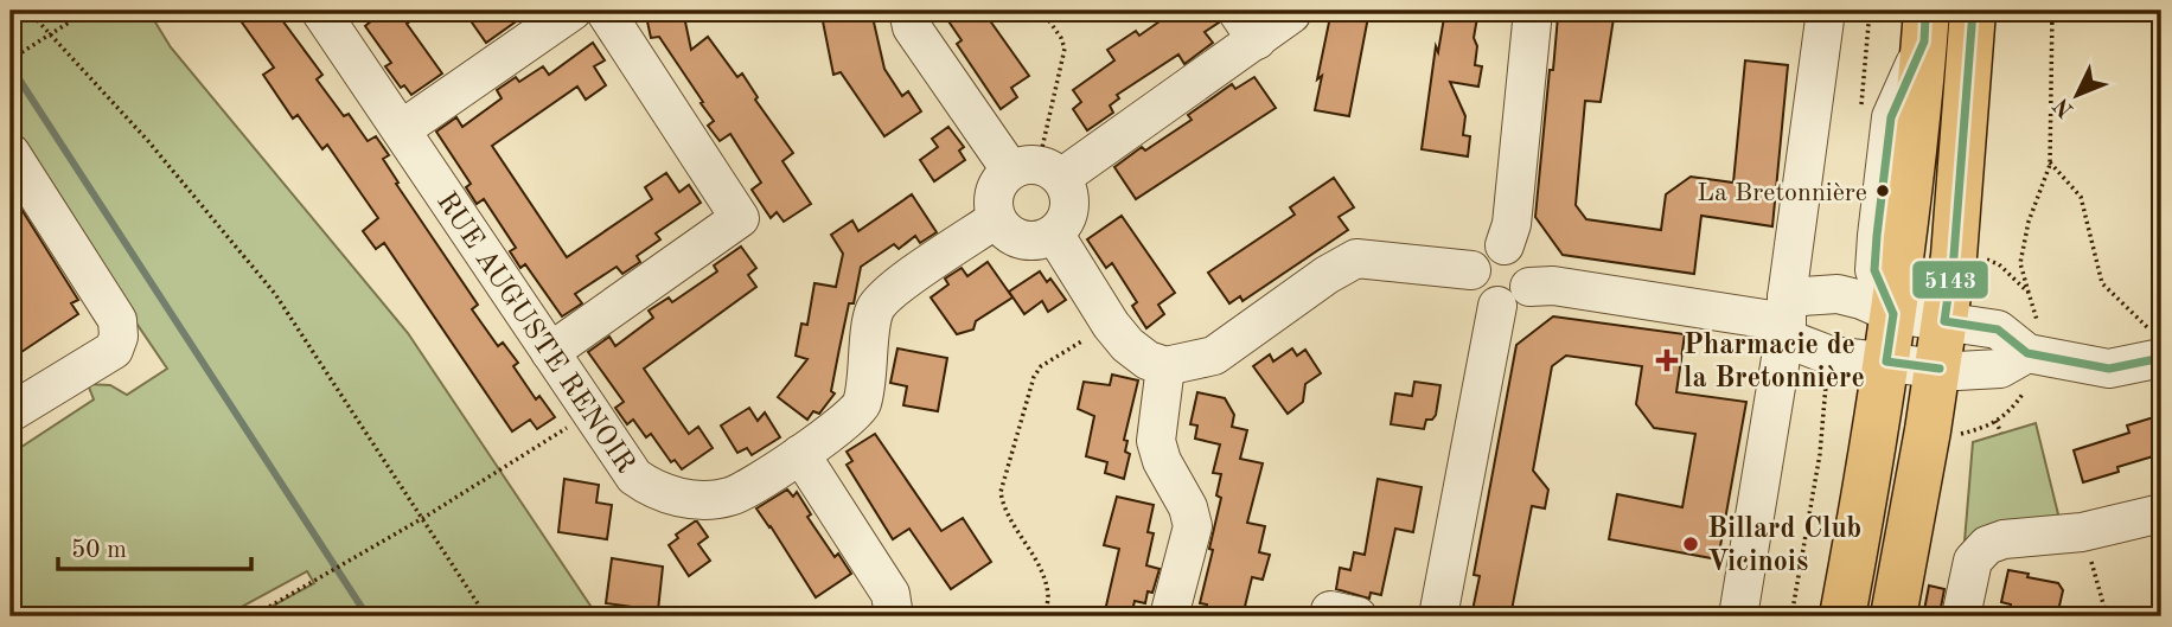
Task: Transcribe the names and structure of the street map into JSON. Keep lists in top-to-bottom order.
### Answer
{
  "streets": {
    "street": ["RUE AUGUSTE RENOIR"]
  },
  "places": {
    "other": ["La Bretonnière", "Billard Club Vicinois"],
    "health": ["Pharmacie de la Bretonnière"]
  },
  "lines": ["transit line 5143"],
  "scale_bar": "50 m",
  "north": "bottom left"
}
